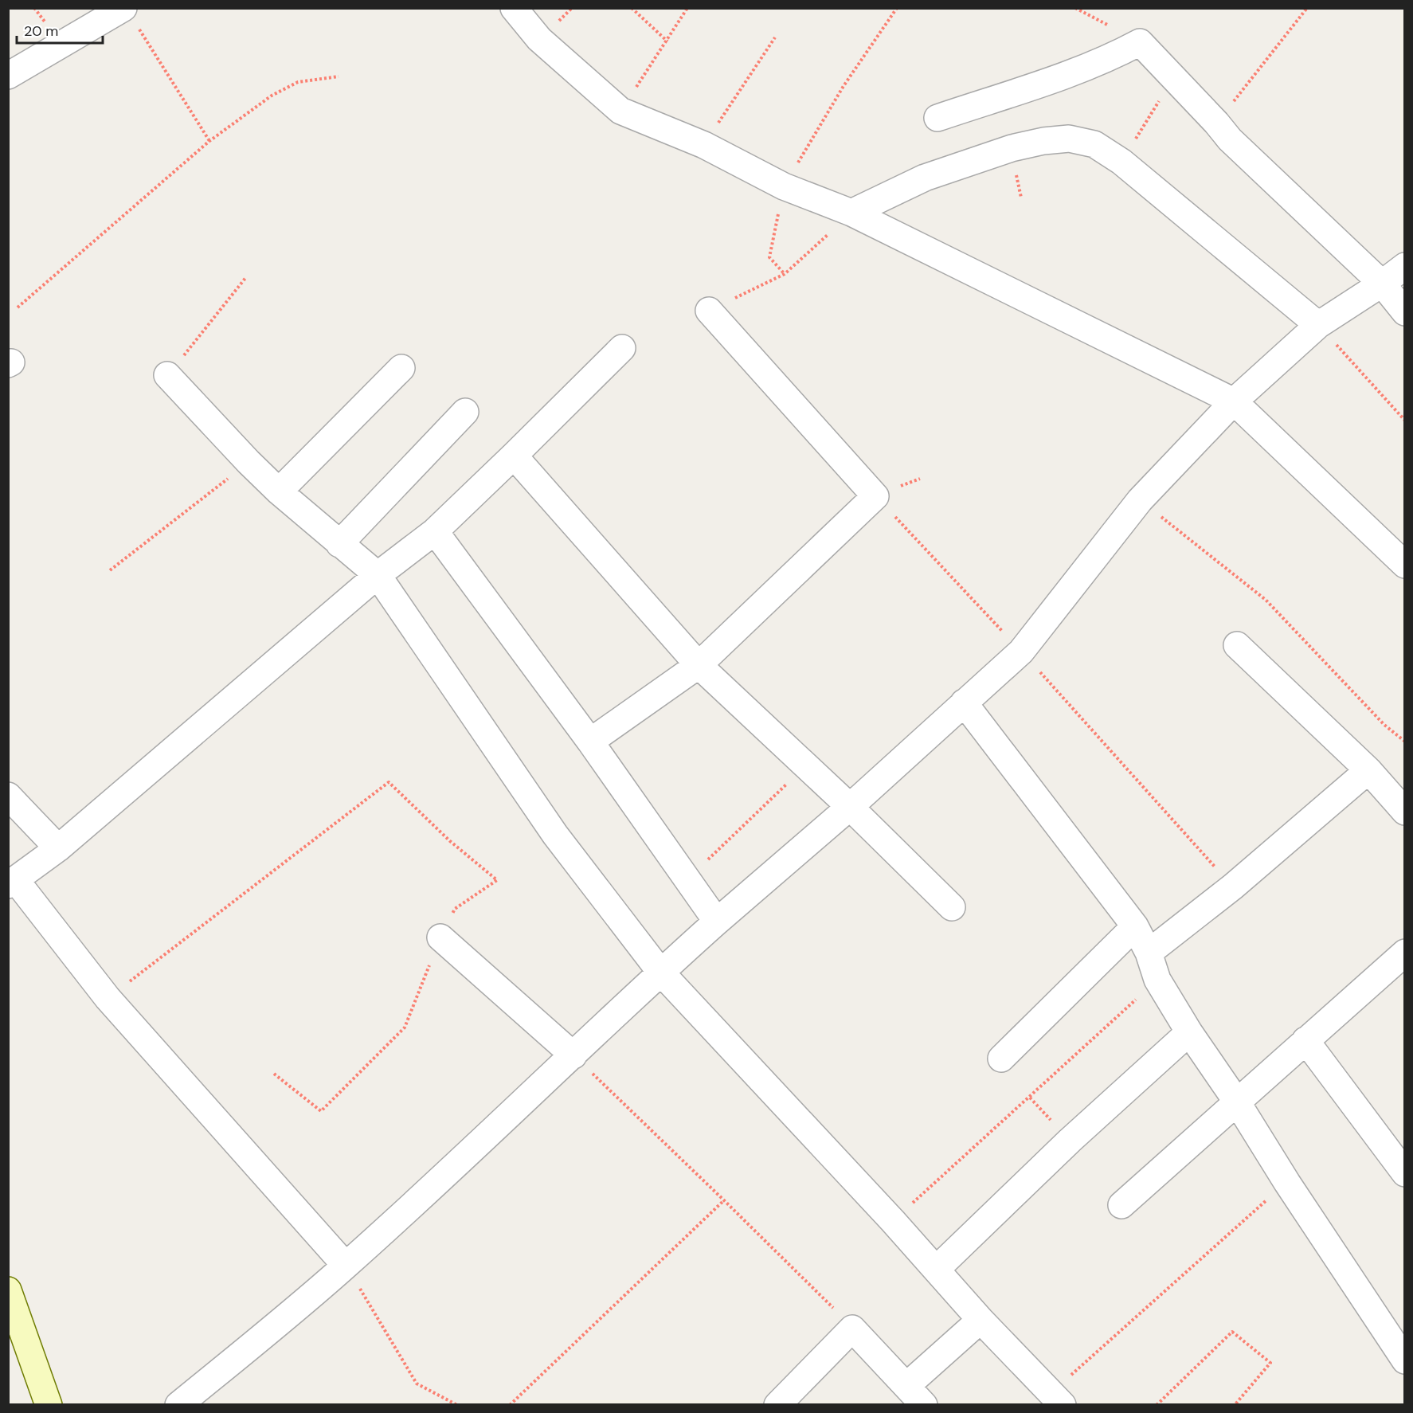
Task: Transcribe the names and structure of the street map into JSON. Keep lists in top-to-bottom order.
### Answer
{
  "scale_bar": "20 m"
}
